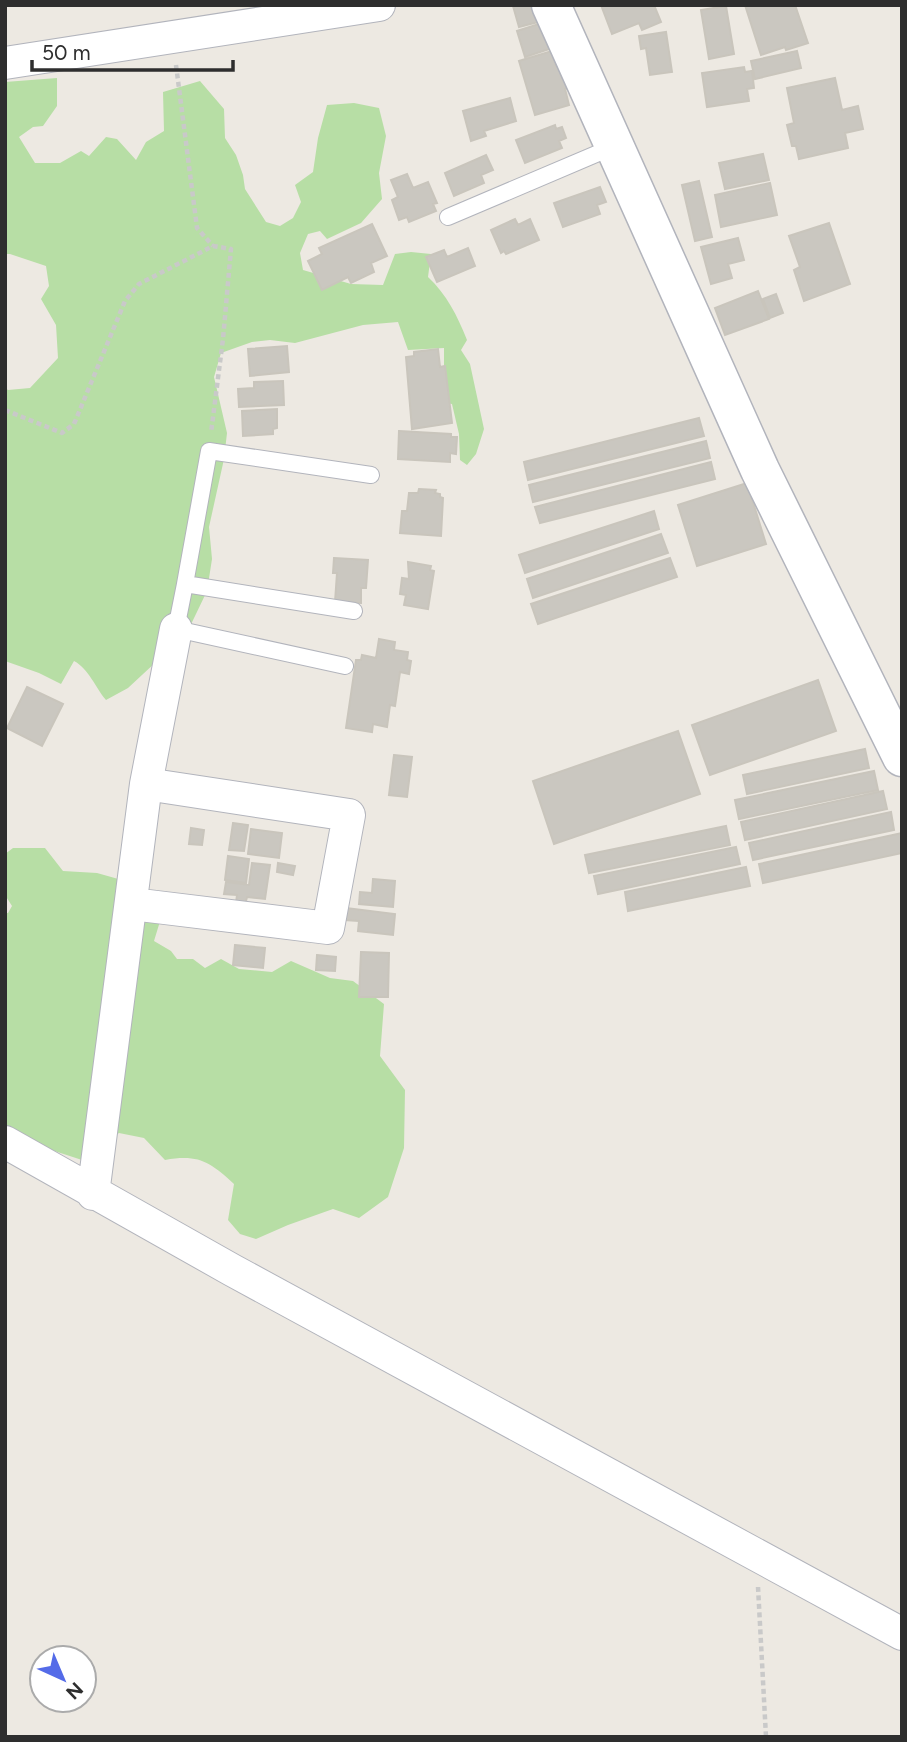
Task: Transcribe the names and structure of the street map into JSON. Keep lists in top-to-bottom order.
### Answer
{
  "scale_bar": "50 m",
  "north": "bottom right"
}
